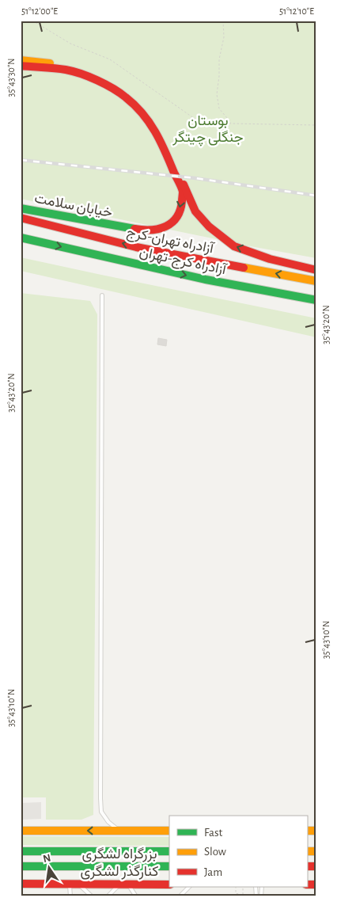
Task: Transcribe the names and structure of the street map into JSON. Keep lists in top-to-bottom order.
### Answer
{
  "streets": {
    "main road": [
      "خیابان سلامت",
      "آزادراه تهران-کرج",
      "آزادراه کرج-تهران",
      "بزرگراه لشگری",
      "کنارگذر لشگری"
    ]
  },
  "one_way": ["آزادراه تهران-کرج", "آزادراه کرج-تهران"],
  "parks": ["بوستان جنگلی چیتگر"],
  "legend": ["Fast", "Slow", "Jam"],
  "north": "top",
  "coordinates": [
    "51°12'00\"E",
    "51°12'10\"E",
    "35°43'30\"N",
    "35°43'20\"N",
    "35°43'10\"N"
  ]
}
